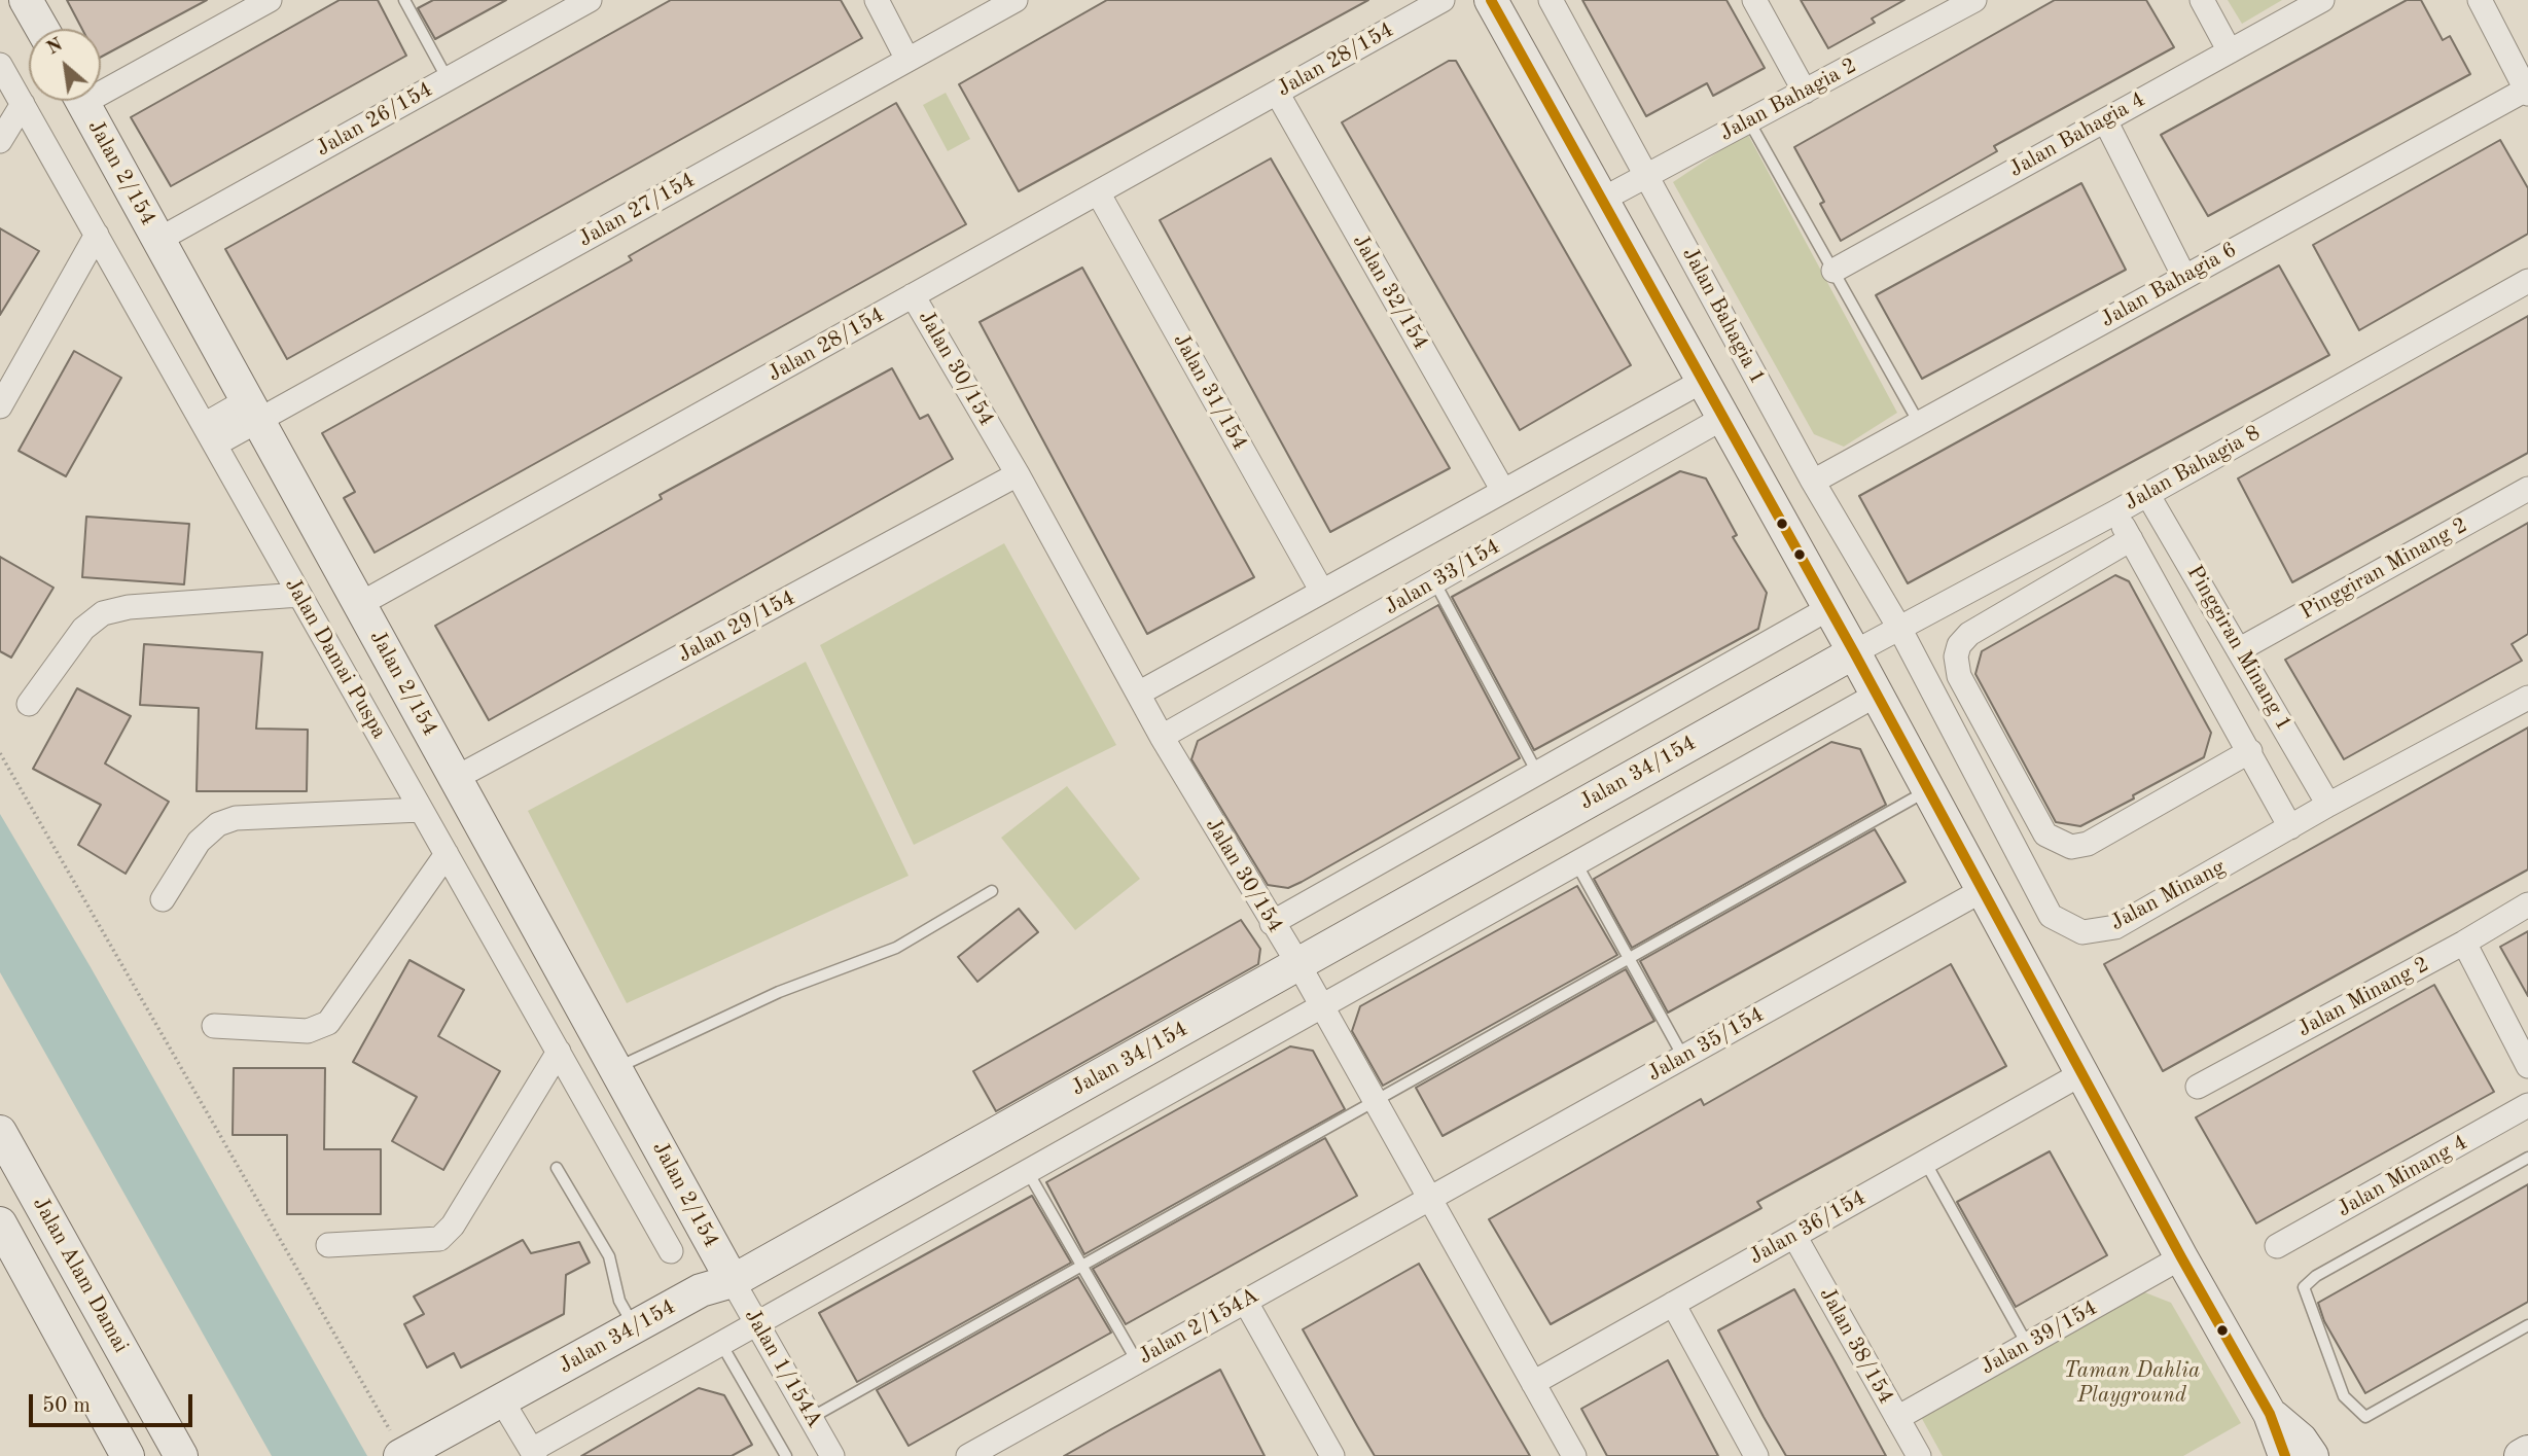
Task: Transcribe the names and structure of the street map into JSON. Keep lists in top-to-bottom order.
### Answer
{
  "streets": {
    "street": [
      "Jalan 28/154",
      "Jalan Bahagia 2",
      "Jalan 26/154",
      "Jalan Bahagia 4",
      "Jalan 2/154",
      "Jalan 27/154",
      "Jalan Bahagia 6",
      "Jalan 32/154",
      "Jalan Bahagia 1",
      "Jalan 30/154",
      "Jalan 31/154",
      "Jalan Bahagia 8",
      "Pinggiran Minang 2",
      "Jalan 33/154",
      "Jalan 29/154",
      "Pinggiran Minang 1",
      "Jalan Damai Puspa",
      "Jalan 34/154",
      "Jalan Minang",
      "Jalan Minang 2",
      "Jalan 35/154",
      "Jalan Minang 4",
      "Jalan 36/154",
      "Jalan Alam Damai",
      "Jalan 2/154A",
      "Jalan 39/154",
      "Jalan 38/154",
      "Jalan 1/154A"
    ]
  },
  "crossings": [
    ["Jalan 28/154", "Jalan 2/154"],
    ["Jalan 28/154", "Jalan 32/154"],
    ["Jalan 28/154", "Jalan 30/154"],
    ["Jalan 28/154", "Jalan 31/154"],
    ["Jalan Bahagia 2", "Jalan Bahagia 1"],
    ["Jalan 26/154", "Jalan 2/154"],
    ["Jalan 2/154", "Jalan 27/154"],
    ["Jalan 2/154", "Jalan 29/154"],
    ["Jalan 2/154", "Jalan 34/154"],
    ["Jalan 2/154", "Jalan 1/154A"],
    ["Jalan 27/154", "Jalan Damai Puspa"],
    ["Jalan Bahagia 6", "Jalan Bahagia 1"],
    ["Jalan 32/154", "Jalan 33/154"],
    ["Jalan Bahagia 1", "Jalan Bahagia 8"],
    ["Jalan Bahagia 1", "Jalan Minang"],
    ["Jalan 30/154", "Jalan 33/154"],
    ["Jalan 30/154", "Jalan 29/154"],
    ["Jalan 30/154", "Jalan 34/154"],
    ["Jalan 30/154", "Jalan 35/154"],
    ["Jalan 30/154", "Jalan 36/154"],
    ["Jalan 30/154", "Jalan 2/154A"],
    ["Jalan 31/154", "Jalan 33/154"],
    ["Jalan Bahagia 8", "Pinggiran Minang 1"],
    ["Jalan Bahagia 8", "Jalan 34/154"],
    ["Jalan Bahagia 8", "Jalan Minang"],
    ["Pinggiran Minang 2", "Pinggiran Minang 1"],
    ["Pinggiran Minang 1", "Jalan Minang"],
    ["Jalan 34/154", "Jalan 1/154A"],
    ["Jalan 35/154", "Jalan 2/154A"],
    ["Jalan 36/154", "Jalan 38/154"],
    ["Jalan 39/154", "Jalan 38/154"]
  ],
  "parks": ["Taman Dahlia Playground"],
  "scale_bar": "50 m",
  "north": "top left"
}
